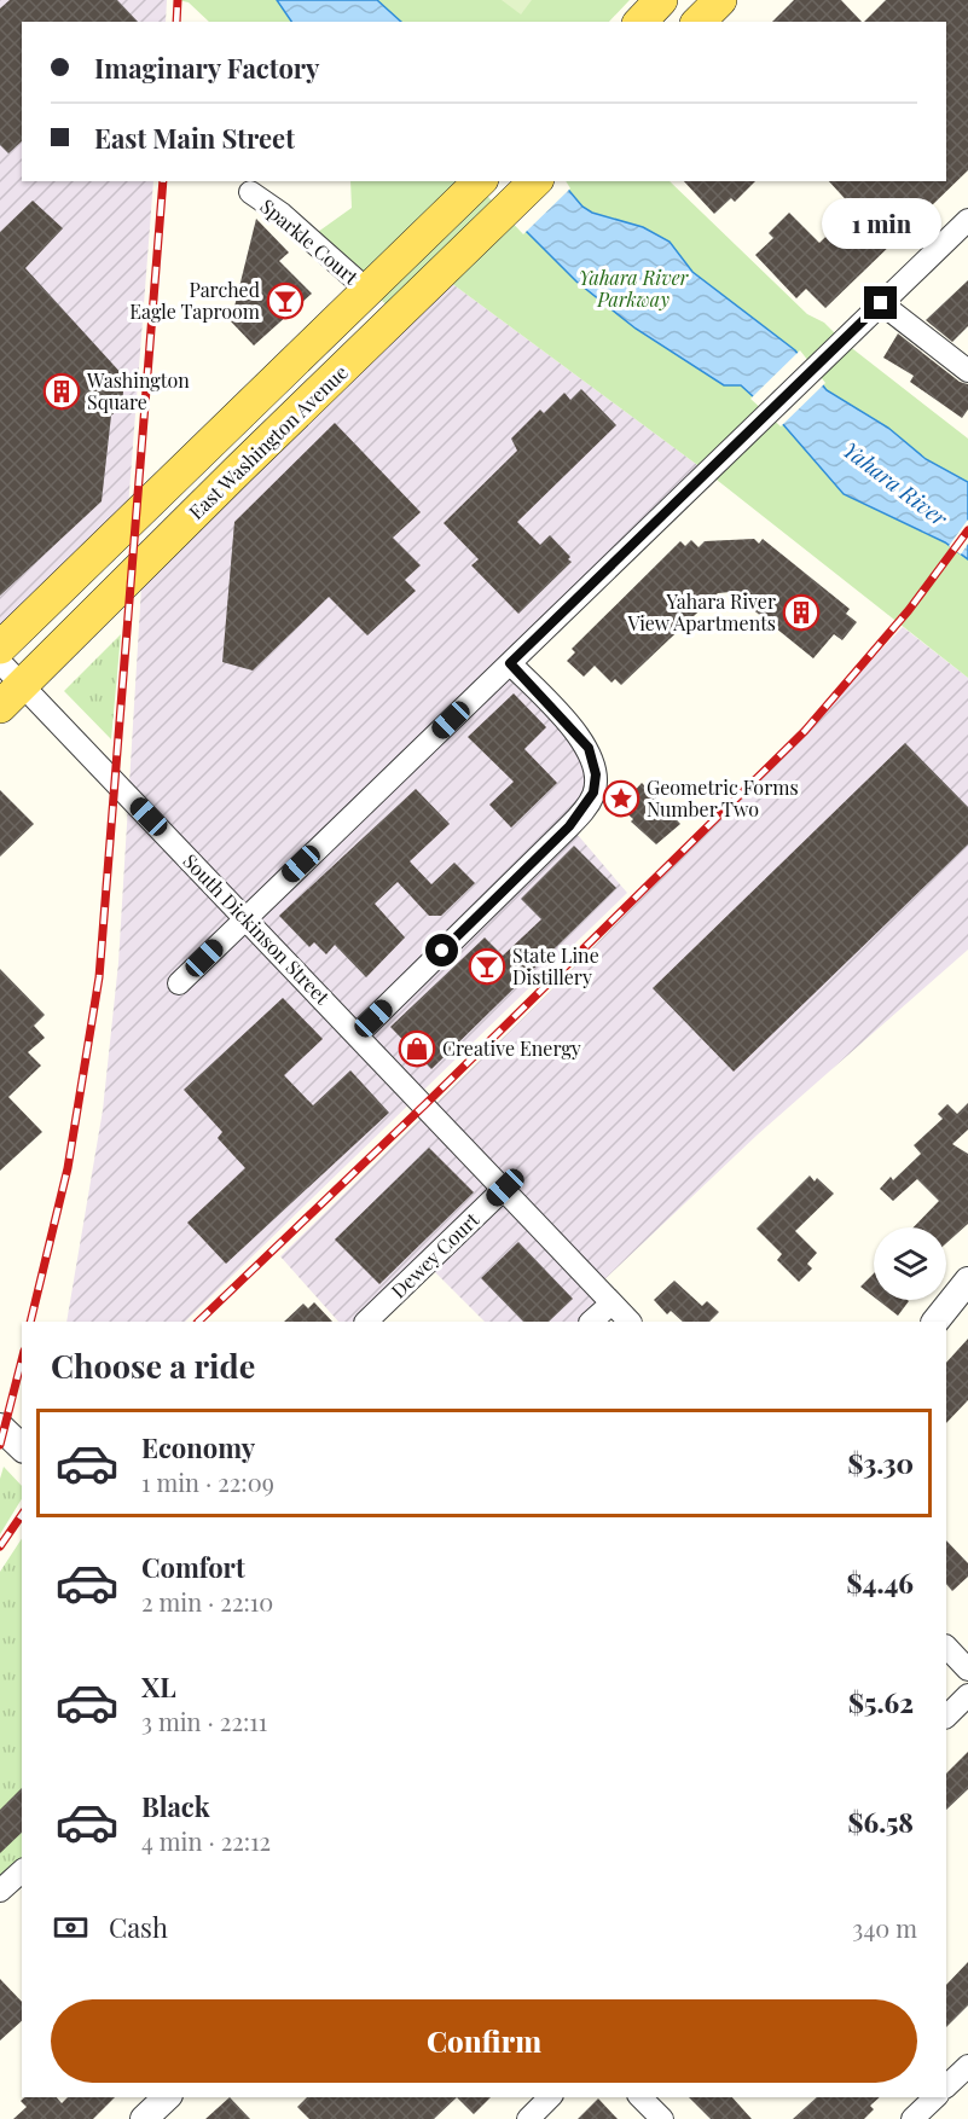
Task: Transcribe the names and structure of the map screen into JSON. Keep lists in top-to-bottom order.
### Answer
{
  "streets": {
    "main road": ["East Washington Avenue"],
    "street": ["Sparkle Court", "South Dickinson Street", "Dewey Court"]
  },
  "crossings": [
    ["Sparkle Court", "East Washington Avenue"],
    ["East Washington Avenue", "South Dickinson Street"],
    ["South Dickinson Street", "Dewey Court"]
  ],
  "water": ["Yahara River"],
  "parks": ["Yahara River Parkway"],
  "places": {
    "bar": ["Parched Eagle Taproom", "State Line Distillery"],
    "building": ["Washington Square", "Yahara River View Apartments"],
    "place": ["Geometric Forms Number Two"],
    "shop": ["Creative Energy"]
  },
  "page": {
    "banner": ["Imaginary Factory", "East Main Street"],
    "bubble": "1 min",
    "heading": "Choose a ride",
    "list": [
      {
        "name": "Economy",
        "note": "1 min · 22:09",
        "value": "$3.30"
      },
      {
        "name": "Comfort",
        "note": "2 min · 22:10",
        "value": "$4.46"
      },
      {
        "name": "XL",
        "note": "3 min · 22:11",
        "value": "$5.62"
      },
      {
        "name": "Black",
        "note": "4 min · 22:12",
        "value": "$6.58"
      }
    ],
    "pay": ["Cash", "340 m"],
    "buttons": "Confirm"
  }
}
